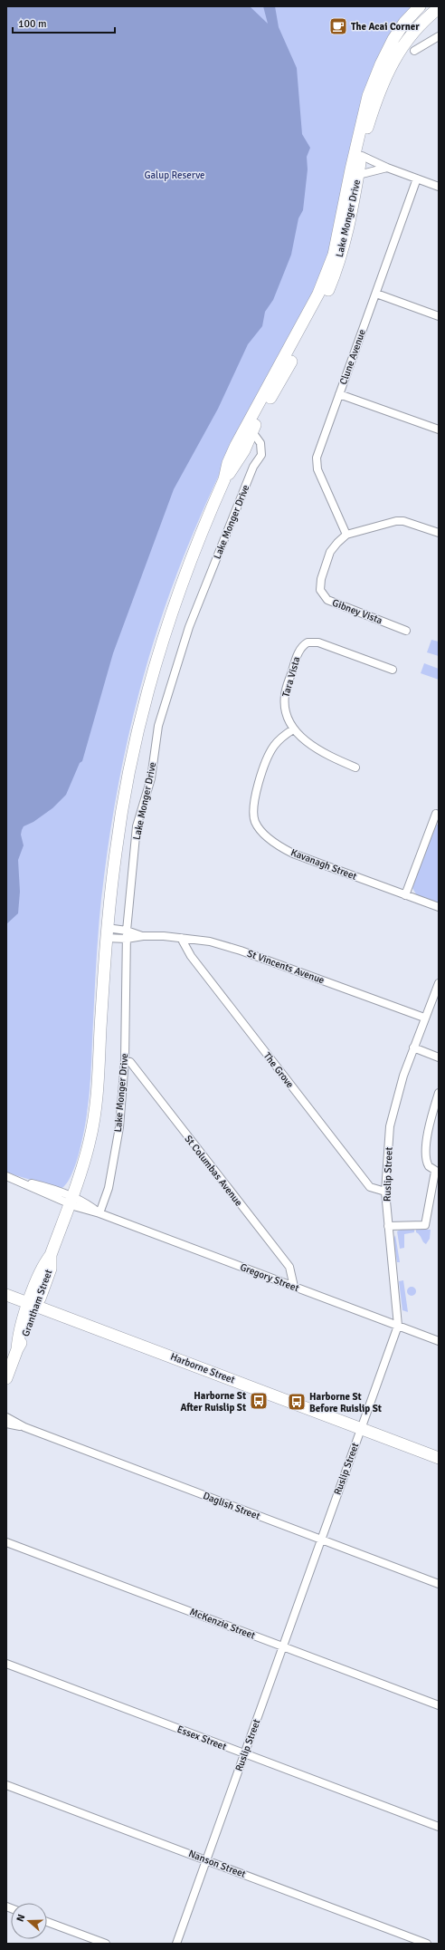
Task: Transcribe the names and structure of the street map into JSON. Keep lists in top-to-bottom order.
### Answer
{
  "streets": {
    "main road": ["Lake Monger Drive", "Grantham Street", "Harborne Street"],
    "street": [
      "Clune Avenue",
      "Gibney Vista",
      "Tara Vista",
      "Kavanagh Street",
      "St Vincents Avenue",
      "The Grove",
      "St Columbas Avenue",
      "Ruslip Street",
      "Gregory Street",
      "Daglish Street",
      "McKenzie Street",
      "Essex Street",
      "Nanson Street"
    ]
  },
  "crossings": [
    ["Lake Monger Drive", "St Vincents Avenue"],
    ["Lake Monger Drive", "St Columbas Avenue"],
    ["Lake Monger Drive", "Gregory Street"],
    ["Lake Monger Drive", "Grantham Street"],
    ["Clune Avenue", "Gibney Vista"],
    ["Tara Vista", "Kavanagh Street"],
    ["St Vincents Avenue", "The Grove"],
    ["St Vincents Avenue", "Ruslip Street"],
    ["The Grove", "Ruslip Street"],
    ["St Columbas Avenue", "Gregory Street"],
    ["Ruslip Street", "Gregory Street"],
    ["Ruslip Street", "Harborne Street"],
    ["Ruslip Street", "Daglish Street"],
    ["Ruslip Street", "McKenzie Street"],
    ["Ruslip Street", "Essex Street"],
    ["Ruslip Street", "Nanson Street"],
    ["Gregory Street", "Grantham Street"],
    ["Grantham Street", "Harborne Street"]
  ],
  "parks": ["Galup Reserve"],
  "places": {
    "cafe": ["The Acai Corner"],
    "bus stop": ["Harborne St After Ruislip St", "Harborne St Before Ruislip St"]
  },
  "scale_bar": "100 m",
  "north": "left"
}
